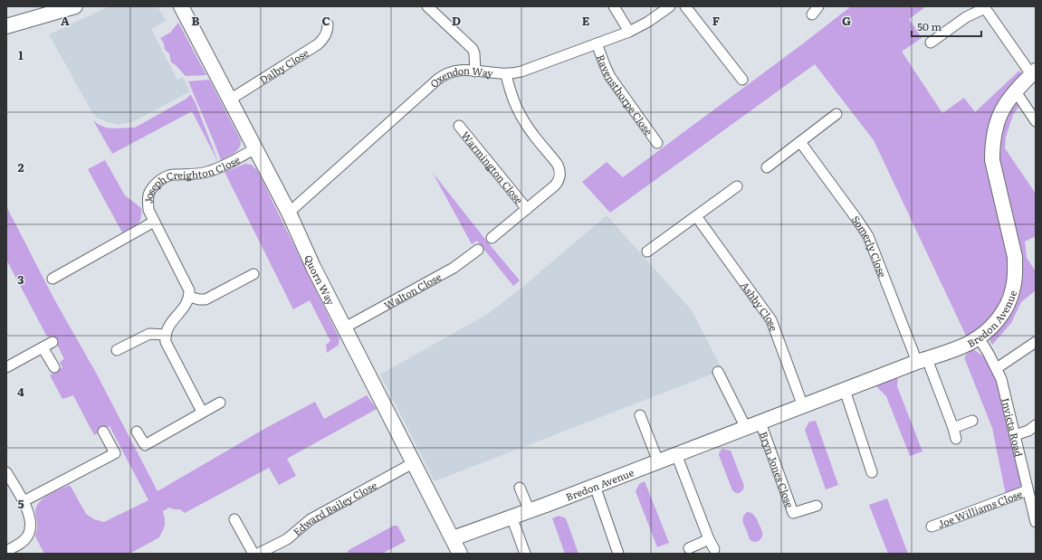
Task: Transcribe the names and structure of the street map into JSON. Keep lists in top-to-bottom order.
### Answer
{
  "streets": {
    "street": [
      "Dalby Close",
      "Oxendon Way",
      "Ravensthorpe Close",
      "Warmington Close",
      "Joseph Creighton Close",
      "Somerly Close",
      "Quorn Way",
      "Walton Close",
      "Ashby Close",
      "Bredon Avenue",
      "Invicta Road",
      "Bryn Jones Close",
      "Edward Bailey Close",
      "Joe Williams Close"
    ]
  },
  "crossings": [
    ["Dalby Close", "Quorn Way"],
    ["Oxendon Way", "Ravensthorpe Close"],
    ["Oxendon Way", "Warmington Close"],
    ["Oxendon Way", "Quorn Way"],
    ["Joseph Creighton Close", "Quorn Way"],
    ["Somerly Close", "Bredon Avenue"],
    ["Quorn Way", "Walton Close"],
    ["Quorn Way", "Bredon Avenue"],
    ["Quorn Way", "Edward Bailey Close"],
    ["Ashby Close", "Bredon Avenue"],
    ["Bredon Avenue", "Invicta Road"],
    ["Bredon Avenue", "Bryn Jones Close"],
    ["Invicta Road", "Joe Williams Close"]
  ],
  "scale_bar": "50 m",
  "grid": {
    "columns": [
      "A",
      "B",
      "C",
      "D",
      "E",
      "F",
      "G"
    ],
    "rows": [
      "1",
      "2",
      "3",
      "4",
      "5"
    ]
  }
}
